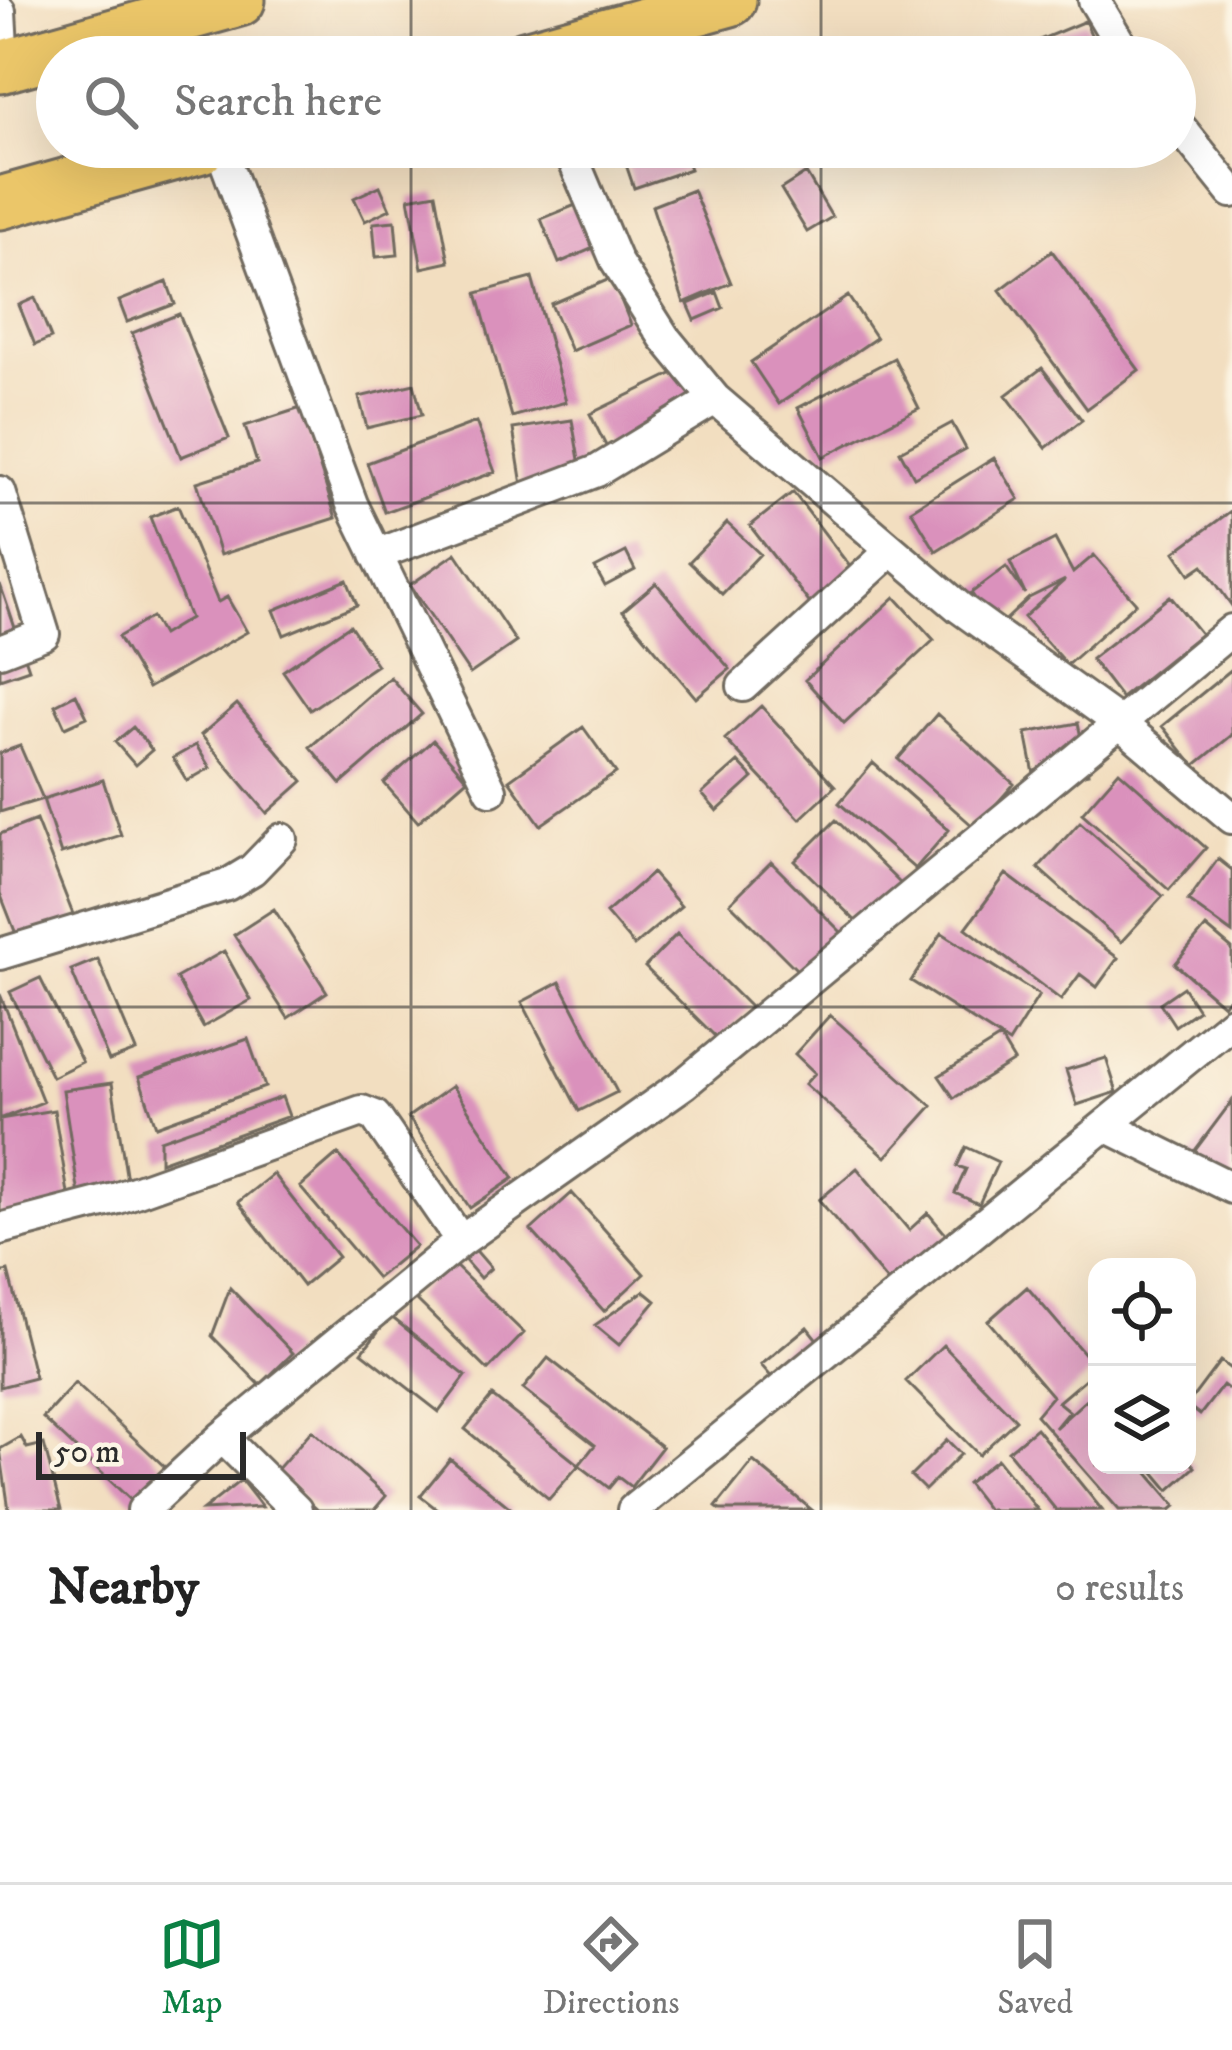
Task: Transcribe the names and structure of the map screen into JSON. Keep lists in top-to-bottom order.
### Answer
{
  "scale_bar": "50 m",
  "page": {
    "search": "Search here",
    "scale": "50 m",
    "heading": ["Nearby", "0 results"],
    "nav": ["Map", "Directions", "Saved"]
  }
}
